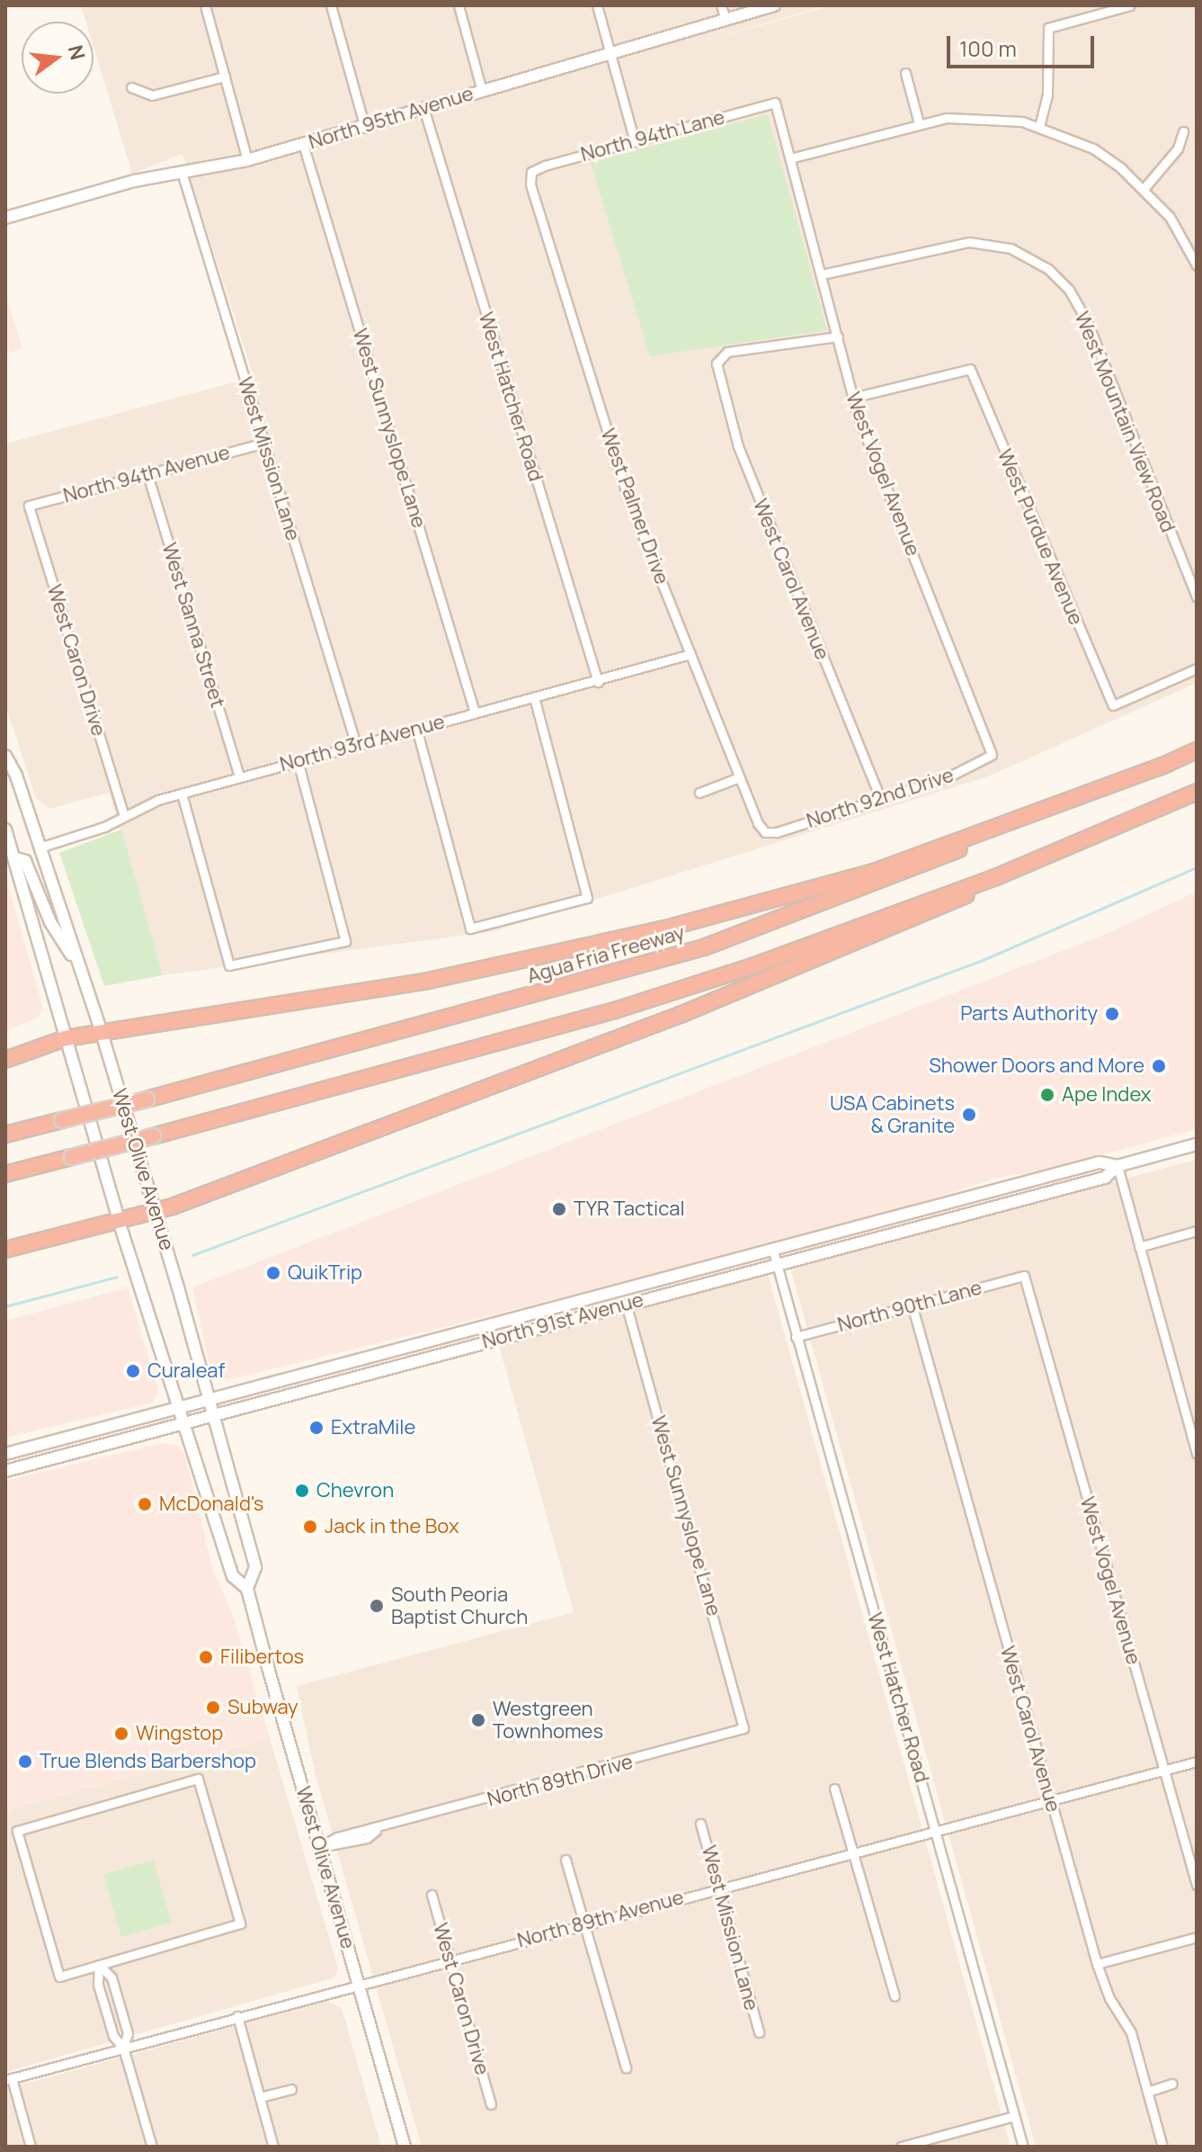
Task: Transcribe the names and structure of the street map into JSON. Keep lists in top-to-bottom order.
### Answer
{
  "streets": {
    "highway": ["Agua Fria Freeway"],
    "main road": ["North 95th Avenue", "West Olive Avenue", "North 91st Avenue"],
    "street": [
      "North 94th Lane",
      "West Hatcher Road",
      "West Mountain View Road",
      "West Sunnyslope Lane",
      "West Mission Lane",
      "North 94th Avenue",
      "West Vogel Avenue",
      "West Palmer Drive",
      "West Purdue Avenue",
      "West Carol Avenue",
      "West Sanna Street",
      "West Caron Drive",
      "North 93rd Avenue",
      "North 92nd Drive",
      "North 90th Lane",
      "North 89th Drive",
      "North 89th Avenue"
    ]
  },
  "crossings": [
    ["North 95th Avenue", "West Hatcher Road"],
    ["North 95th Avenue", "West Sunnyslope Lane"],
    ["North 95th Avenue", "West Mission Lane"],
    ["North 94th Lane", "West Vogel Avenue"],
    ["North 94th Lane", "West Palmer Drive"],
    ["West Hatcher Road", "North 93rd Avenue"],
    ["West Hatcher Road", "North 90th Lane"],
    ["West Hatcher Road", "North 91st Avenue"],
    ["West Hatcher Road", "North 89th Avenue"],
    ["West Mountain View Road", "West Vogel Avenue"],
    ["West Sunnyslope Lane", "North 93rd Avenue"],
    ["West Sunnyslope Lane", "North 91st Avenue"],
    ["West Sunnyslope Lane", "North 89th Drive"],
    ["West Mission Lane", "North 94th Avenue"],
    ["West Mission Lane", "North 93rd Avenue"],
    ["West Mission Lane", "North 89th Avenue"],
    ["North 94th Avenue", "West Sanna Street"],
    ["North 94th Avenue", "West Caron Drive"],
    ["West Vogel Avenue", "West Purdue Avenue"],
    ["West Vogel Avenue", "West Carol Avenue"],
    ["West Vogel Avenue", "North 92nd Drive"],
    ["West Vogel Avenue", "North 90th Lane"],
    ["West Vogel Avenue", "North 89th Avenue"],
    ["West Palmer Drive", "North 93rd Avenue"],
    ["West Palmer Drive", "North 92nd Drive"],
    ["West Carol Avenue", "North 92nd Drive"],
    ["West Carol Avenue", "North 90th Lane"],
    ["West Carol Avenue", "North 89th Avenue"],
    ["West Sanna Street", "North 93rd Avenue"],
    ["West Caron Drive", "North 93rd Avenue"],
    ["West Caron Drive", "North 89th Avenue"],
    ["North 93rd Avenue", "West Olive Avenue"],
    ["West Olive Avenue", "North 91st Avenue"],
    ["West Olive Avenue", "North 89th Drive"],
    ["West Olive Avenue", "North 89th Avenue"]
  ],
  "places": [
    "Parts Authority",
    "Shower Doors and More",
    "Ape Index",
    "USA Cabinets & Granite",
    "TYR Tactical",
    "QuikTrip",
    "Curaleaf",
    "ExtraMile",
    "Chevron",
    "McDonald's",
    "Jack in the Box",
    "South Peoria Baptist Church",
    "Filibertos",
    "Subway",
    "Westgreen Townhomes",
    "Wingstop",
    "True Blends Barbershop"
  ],
  "scale_bar": "100 m",
  "north": "right"
}
